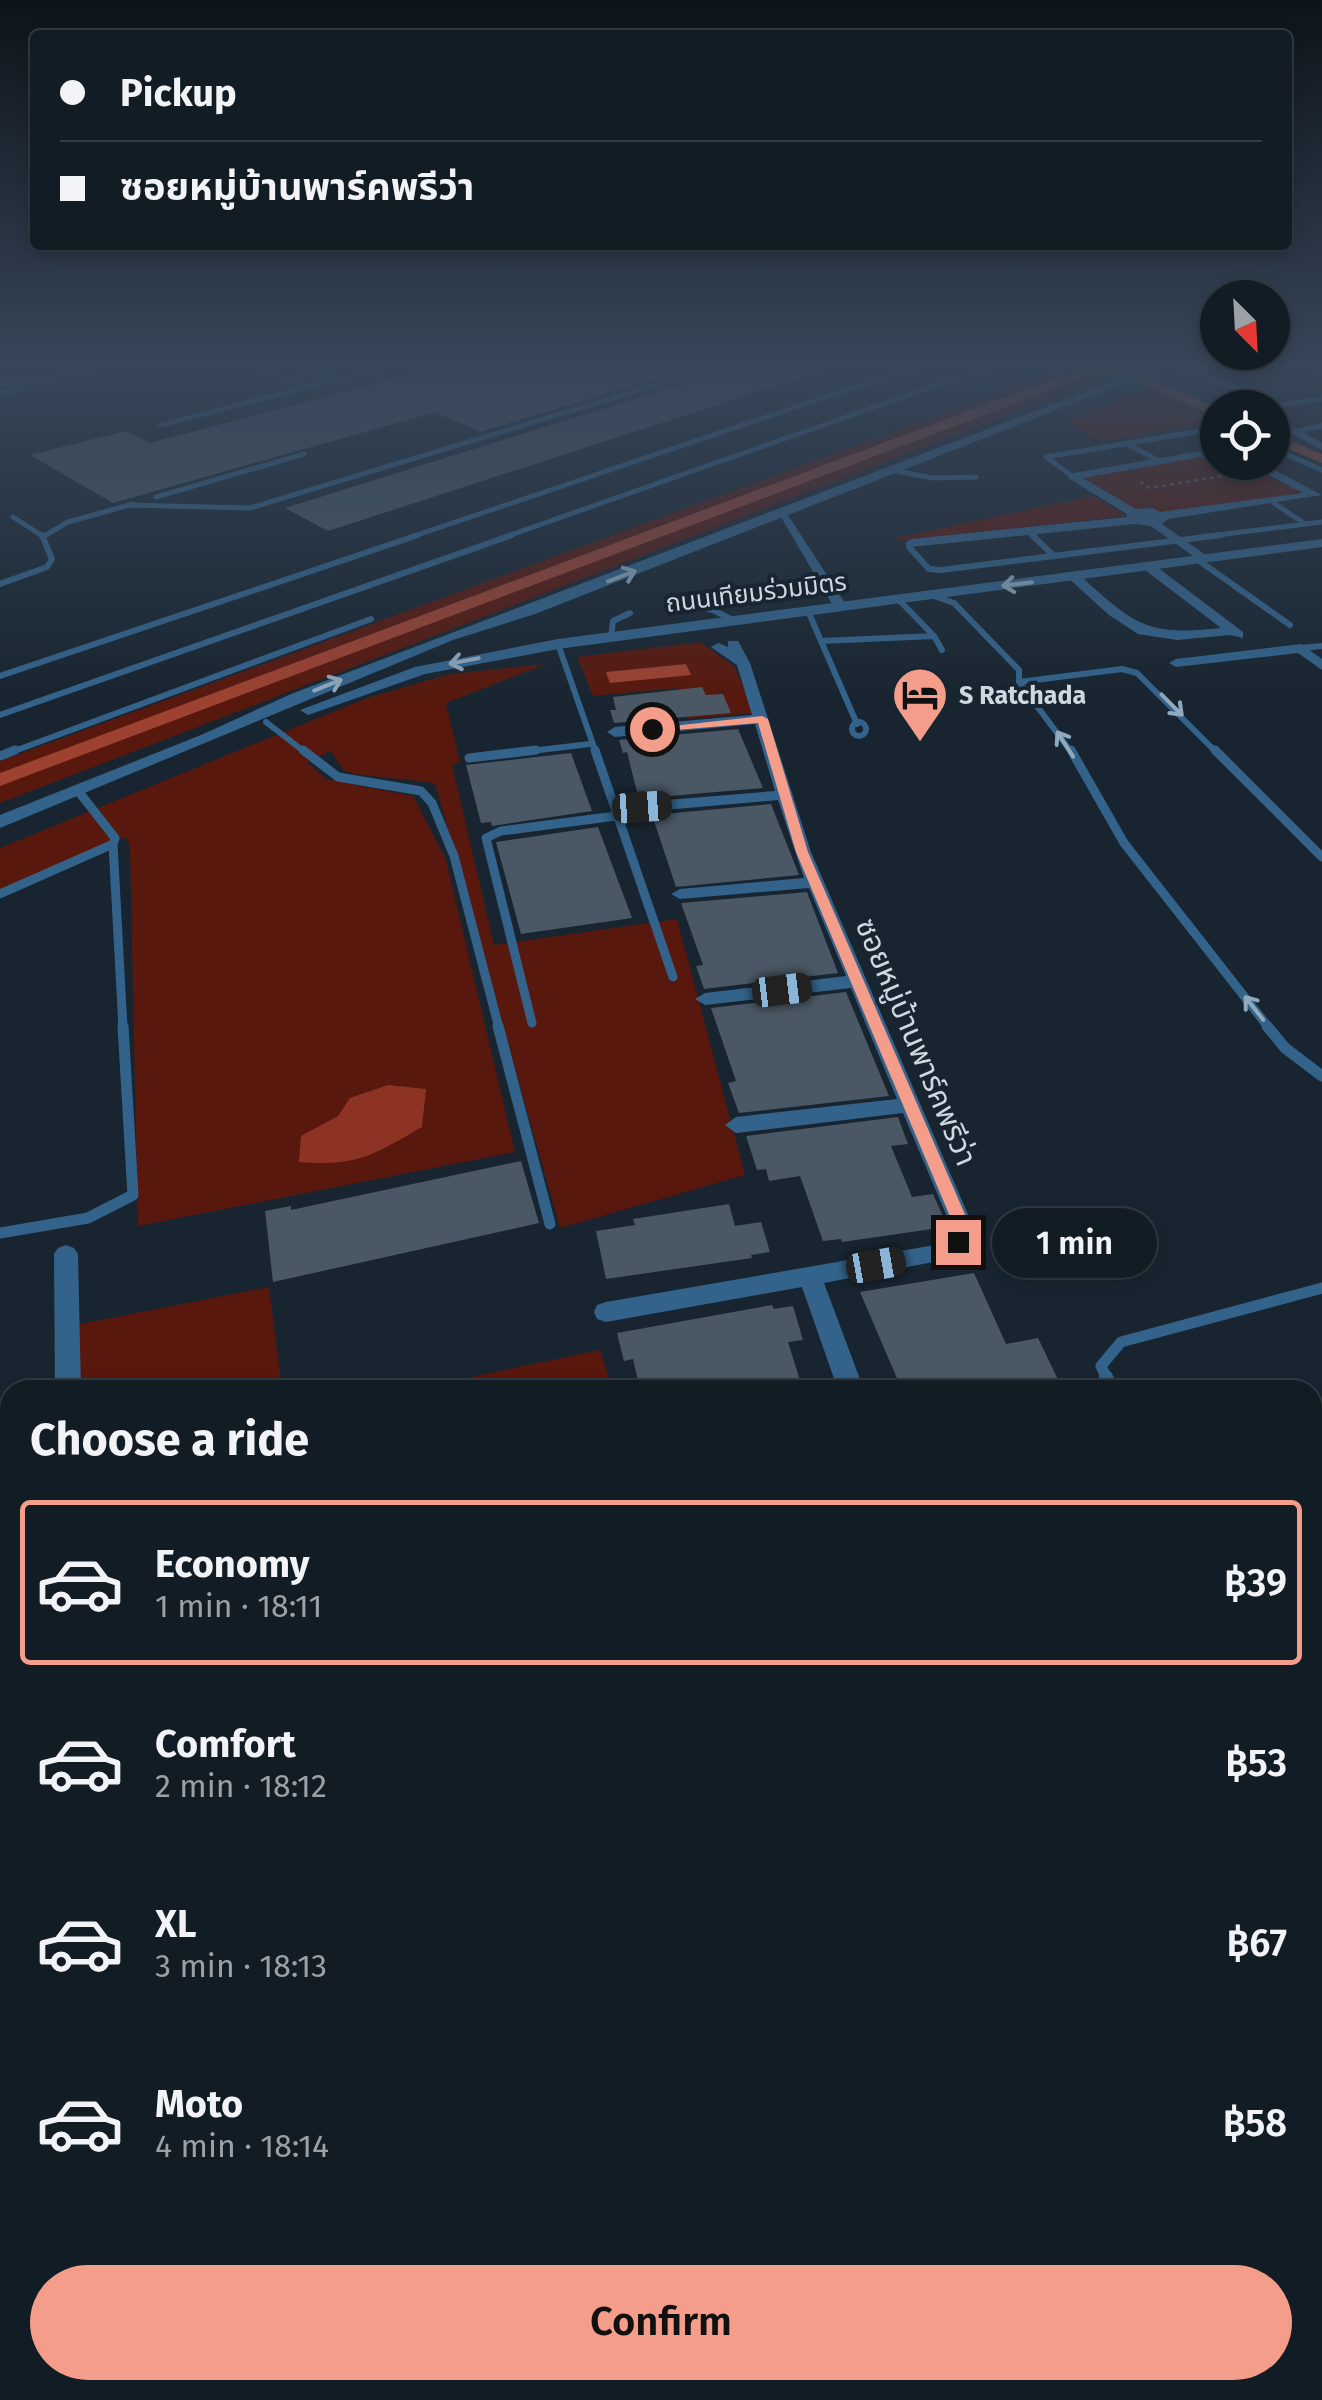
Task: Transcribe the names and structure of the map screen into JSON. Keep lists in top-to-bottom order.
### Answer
{
  "streets": {
    "street": ["ถนนเทียมร่วมมิตร", "ซอยหมู่บ้านพาร์คพรีว่า"]
  },
  "crossings": [
    ["ถนนเทียมร่วมมิตร", "ซอยหมู่บ้านพาร์คพรีว่า"]
  ],
  "places": {
    "hotel": ["S Ratchada"]
  },
  "north": "bottom right",
  "page": {
    "banner": ["Pickup", "ซอยหมู่บ้านพาร์คพรีว่า"],
    "bubble": "1 min",
    "heading": "Choose a ride",
    "list": [
      {
        "name": "Economy",
        "note": "1 min · 18:11",
        "value": "฿39"
      },
      {
        "name": "Comfort",
        "note": "2 min · 18:12",
        "value": "฿53"
      },
      {
        "name": "XL",
        "note": "3 min · 18:13",
        "value": "฿67"
      },
      {
        "name": "Moto",
        "note": "4 min · 18:14",
        "value": "฿58"
      }
    ],
    "buttons": "Confirm"
  }
}
